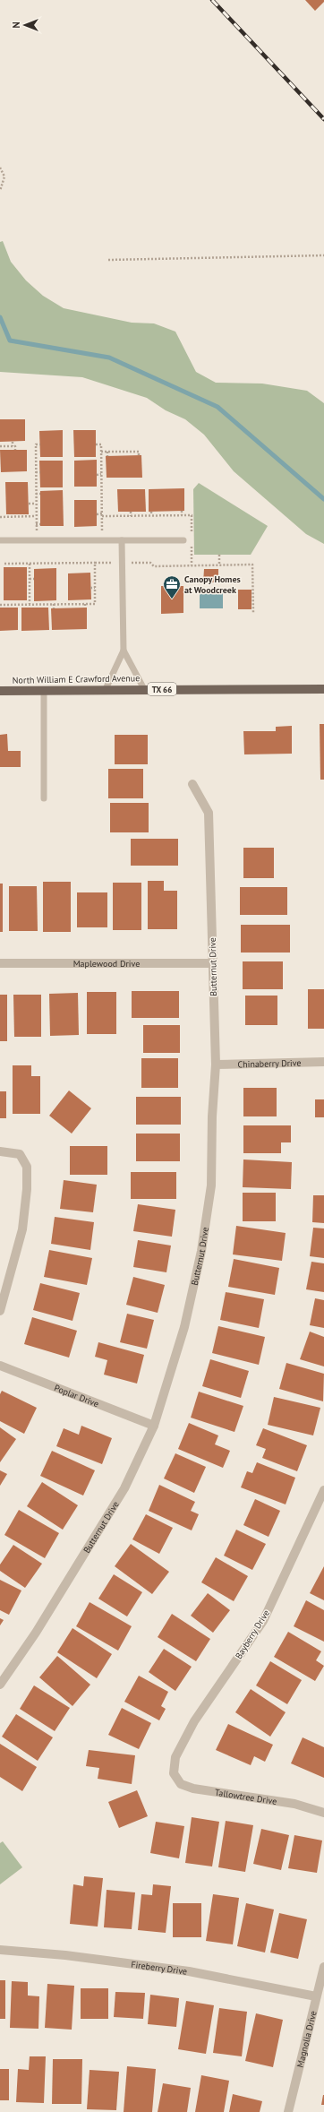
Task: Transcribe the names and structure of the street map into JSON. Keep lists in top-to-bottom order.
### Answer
{
  "streets": {
    "main road": ["North William E Crawford Avenue", "TX 66"],
    "street": [
      "Maplewood Drive",
      "Butternut Drive",
      "Chinaberry Drive",
      "Poplar Drive",
      "Bayberry Drive",
      "Tallowtree Drive",
      "Fireberry Drive",
      "Magnolia Drive"
    ]
  },
  "crossings": [
    ["Maplewood Drive", "Butternut Drive"],
    ["Butternut Drive", "Chinaberry Drive"],
    ["Butternut Drive", "Poplar Drive"],
    ["Bayberry Drive", "Tallowtree Drive"],
    ["Fireberry Drive", "Magnolia Drive"]
  ],
  "places": {
    "office": ["Canopy Homes at Woodcreek"]
  },
  "north": "left"
}
